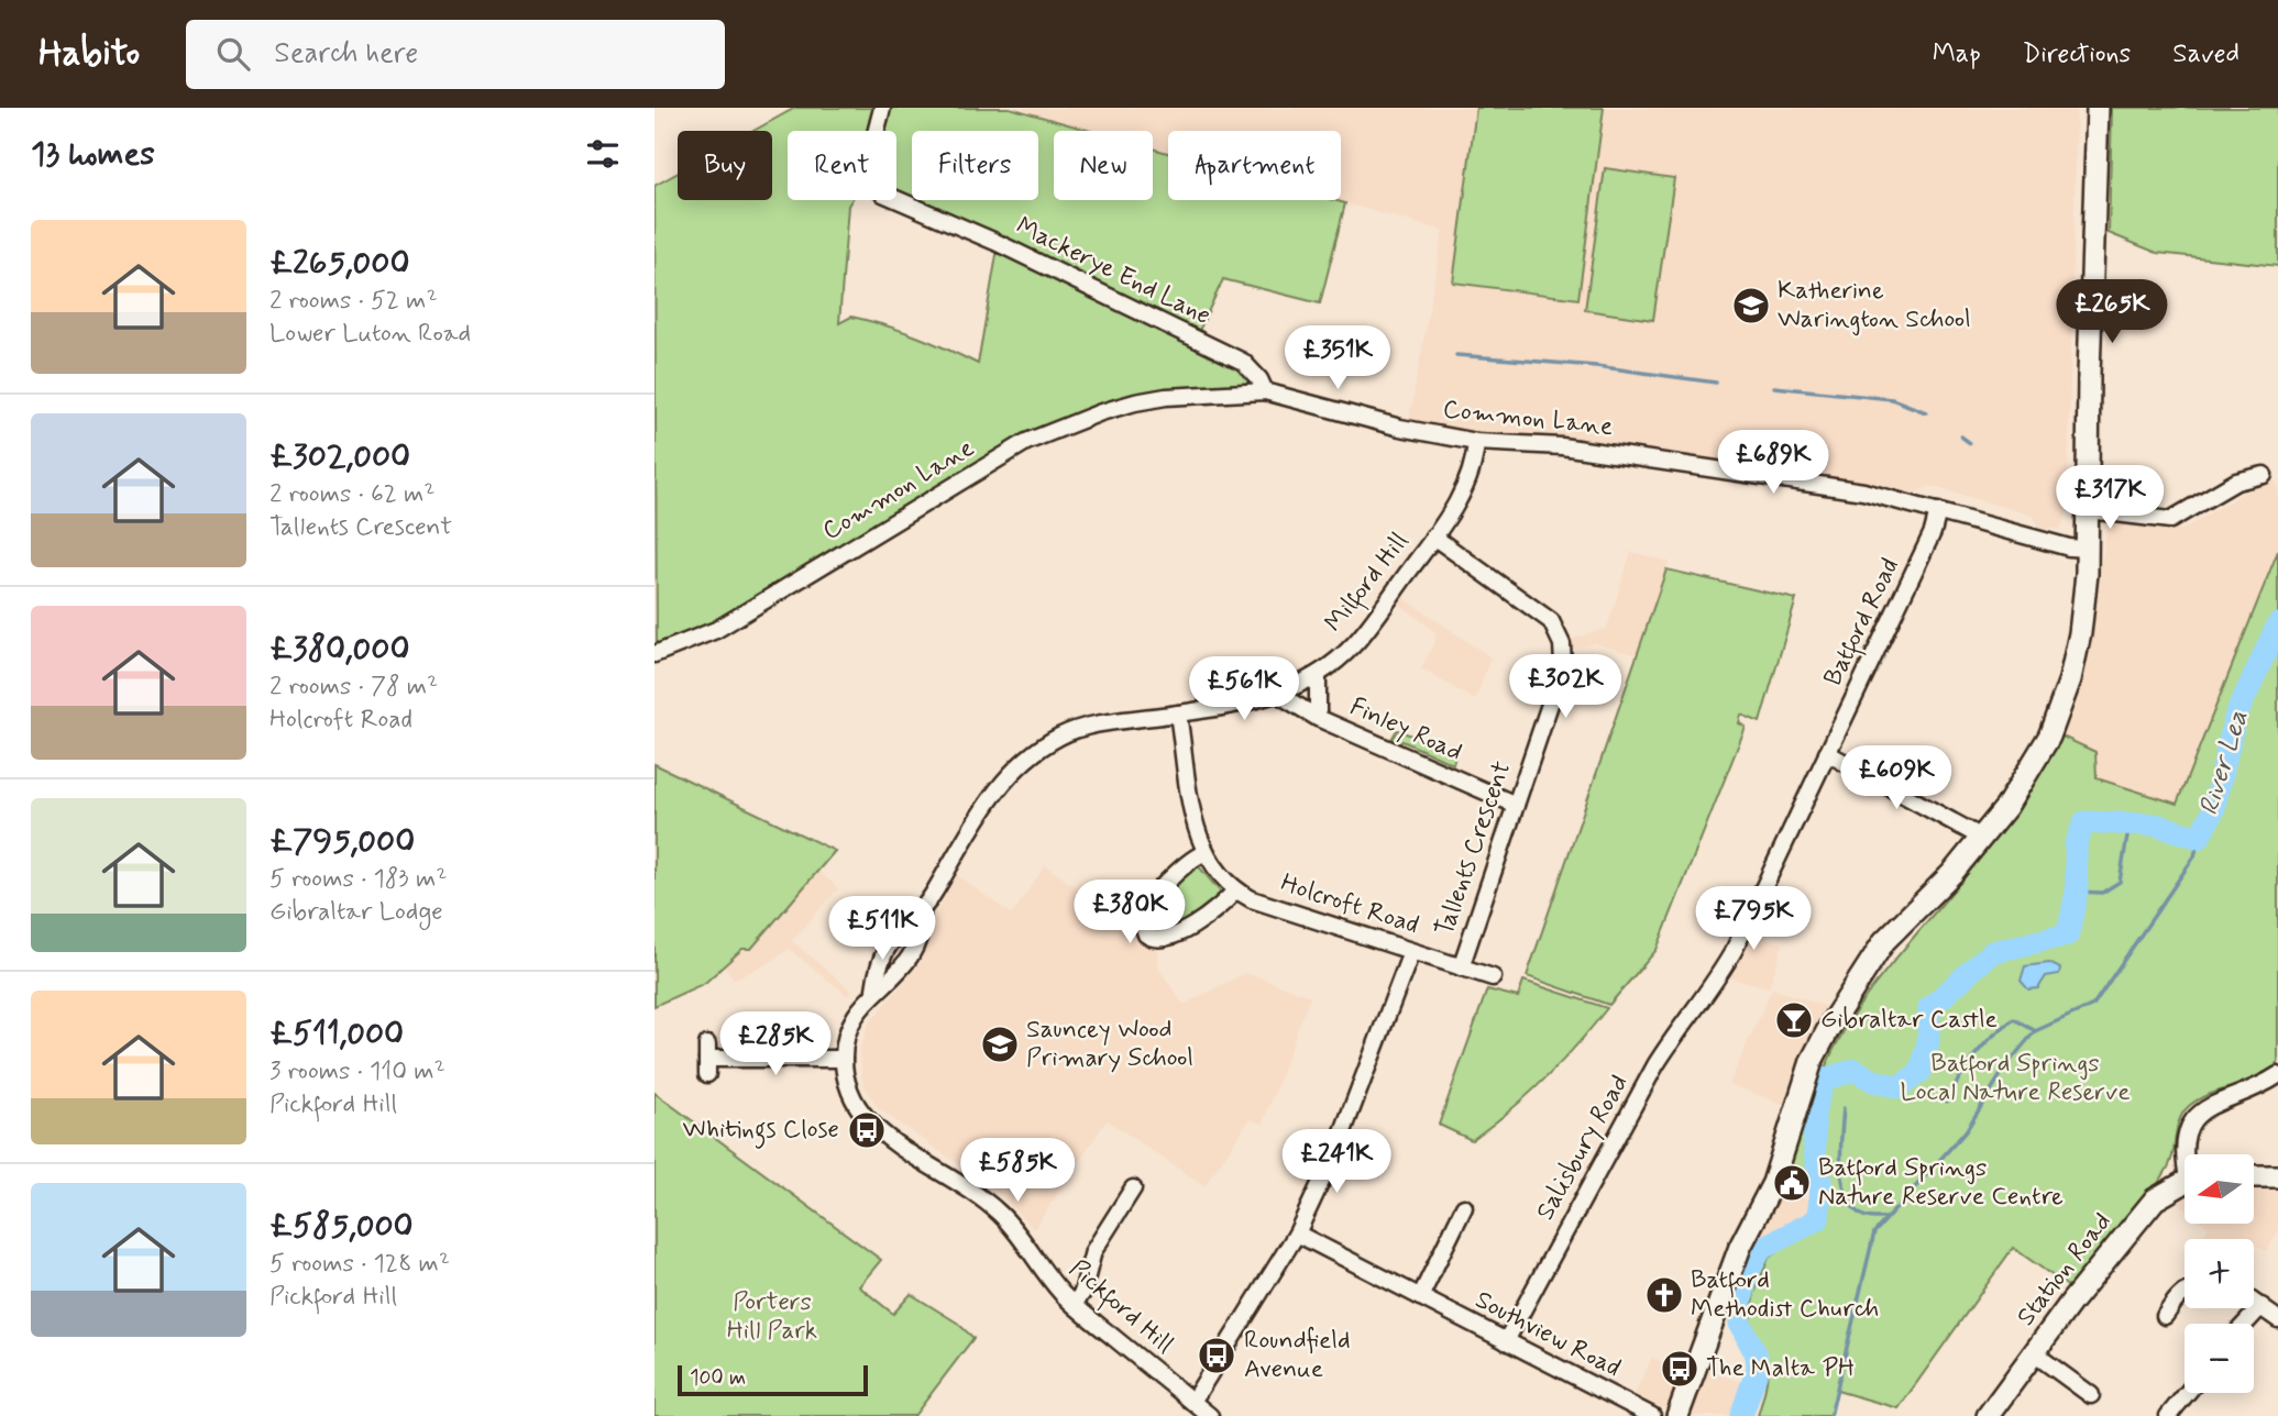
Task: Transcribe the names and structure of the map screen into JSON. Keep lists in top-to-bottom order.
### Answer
{
  "streets": {
    "main road": ["Station Road"],
    "street": [
      "Mackerye End Lane",
      "Common Lane",
      "Milford Hill",
      "Batford Road",
      "Finley Road",
      "Tallents Crescent",
      "Holcroft Road",
      "Salisbury Road",
      "Pickford Hill",
      "Southview Road"
    ]
  },
  "crossings": [
    ["Mackerye End Lane", "Common Lane"],
    ["Common Lane", "Milford Hill"],
    ["Common Lane", "Batford Road"],
    ["Milford Hill", "Finley Road"],
    ["Milford Hill", "Tallents Crescent"],
    ["Milford Hill", "Holcroft Road"],
    ["Milford Hill", "Pickford Hill"],
    ["Batford Road", "Salisbury Road"],
    ["Finley Road", "Tallents Crescent"],
    ["Tallents Crescent", "Holcroft Road"],
    ["Salisbury Road", "Southview Road"]
  ],
  "water": ["River Lea"],
  "parks": ["Batford Springs Local Nature Reserve", "Porters Hill Park"],
  "places": {
    "school or university": ["Katherine Warington School", "Sauncey Wood Primary School"],
    "bar": ["Gibraltar Castle"],
    "bus stop": ["Whitings Close", "Roundfield Avenue", "The Malta PH"],
    "public building": ["Batford Springs Nature Reserve Centre"],
    "church": ["Batford Methodist Church"]
  },
  "scale_bar": "100 m",
  "north": "left",
  "page": {
    "header": "Habito",
    "search": "Search here",
    "nav": ["Map", "Directions", "Saved"],
    "heading": "13 homes",
    "chip": [
      "Buy",
      "Rent",
      "Filters",
      "New",
      "Apartment"
    ],
    "list": [
      {
        "name": "£265,000",
        "note": "2 rooms · 52 m² · Lower Luton Road"
      },
      {
        "name": "£302,000",
        "note": "2 rooms · 62 m² · Tallents Crescent"
      },
      {
        "name": "£380,000",
        "note": "2 rooms · 78 m² · Holcroft Road"
      },
      {
        "name": "£795,000",
        "note": "5 rooms · 183 m² · Gibraltar Lodge"
      },
      {
        "name": "£511,000",
        "note": "3 rooms · 110 m² · Pickford Hill"
      },
      {
        "name": "£585,000",
        "note": "5 rooms · 128 m² · Pickford Hill"
      }
    ],
    "price": [
      "£265K",
      "£351K",
      "£689K",
      "£317K",
      "£302K",
      "£561K",
      "£609K",
      "£380K",
      "£795K",
      "£511K",
      "£285K",
      "£241K",
      "£585K"
    ],
    "map_buttons": ["+", "−"],
    "scale": "100 m"
  }
}
